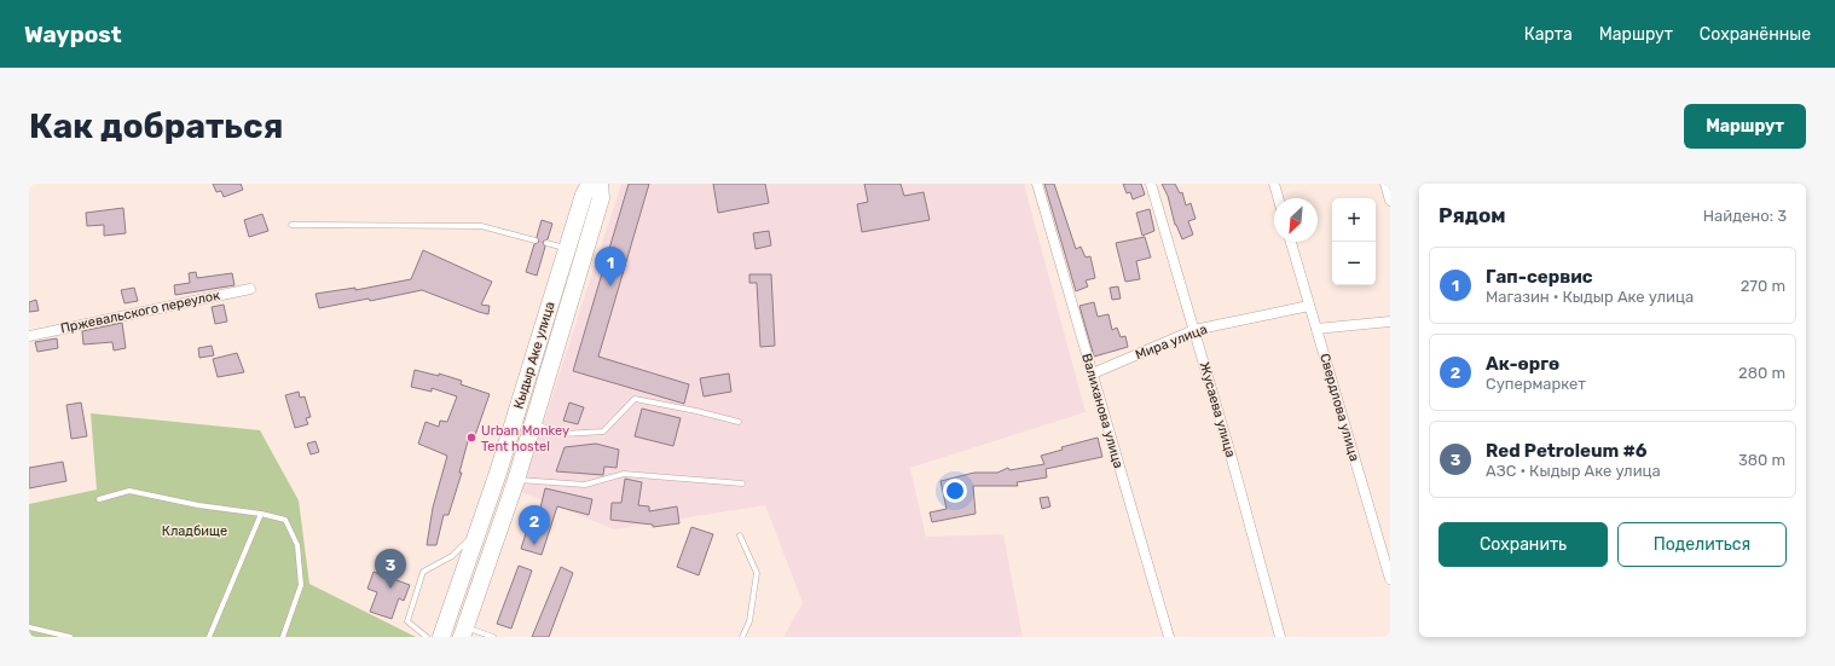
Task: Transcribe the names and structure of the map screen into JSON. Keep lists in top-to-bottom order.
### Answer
{
  "streets": {
    "highway": ["Кыдыр Аке улица"],
    "street": [
      "Пржевальского переулок",
      "Мира улица",
      "Свердлова улица",
      "Жусаева улица",
      "Валиханова улица"
    ]
  },
  "crossings": [
    ["Мира улица", "Свердлова улица"],
    ["Мира улица", "Жусаева улица"],
    ["Мира улица", "Валиханова улица"]
  ],
  "parks": ["Кладбище"],
  "places": ["Urban Monkey Tent hostel"],
  "north": "bottom left",
  "page": {
    "header": "Waypost",
    "nav": ["Карта", "Маршрут", "Сохранённые"],
    "buttons": [
      "Маршрут",
      ["Сохранить", "Поделиться"]
    ],
    "title": "Как добраться",
    "heading": ["Рядом", "Найдено: 3"],
    "map_buttons": ["+", "−"],
    "pins": ["1", "2", "3"],
    "list": [
      {
        "mark": "1",
        "name": "Гап-сервис",
        "note": "Магазин · Кыдыр Аке улица",
        "value": "270 m"
      },
      {
        "mark": "2",
        "name": "Ак-өргө",
        "note": "Супермаркет",
        "value": "280 m"
      },
      {
        "mark": "3",
        "name": "Red Petroleum #6",
        "note": "АЗС · Кыдыр Аке улица",
        "value": "380 m"
      }
    ]
  }
}
